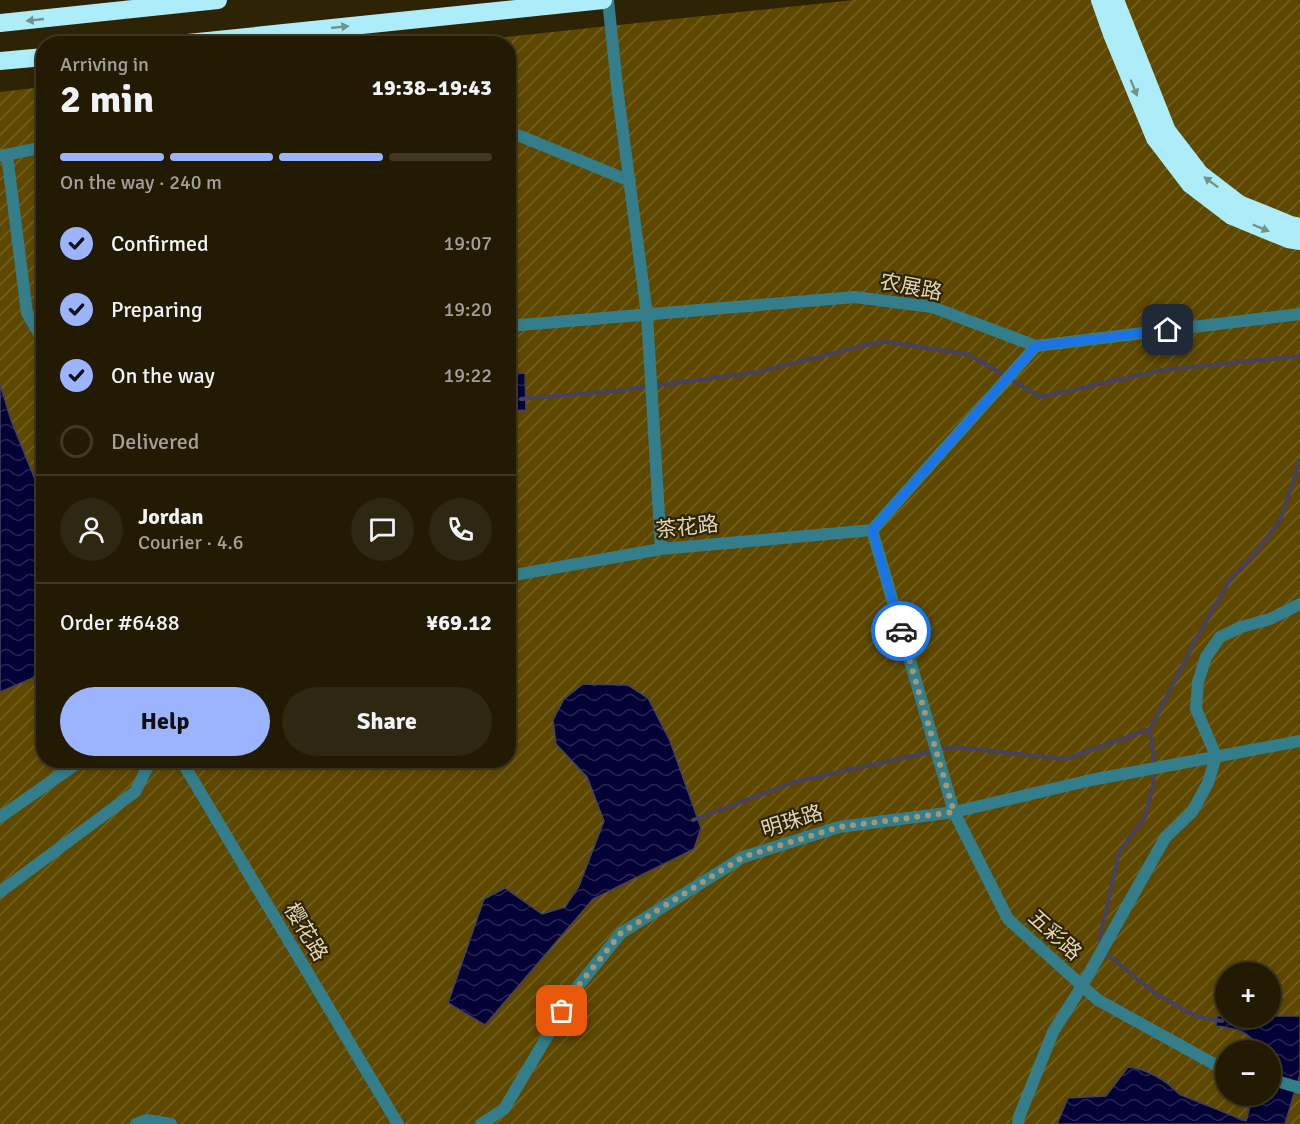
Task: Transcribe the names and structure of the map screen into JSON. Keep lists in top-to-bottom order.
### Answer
{
  "streets": {
    "street": [
      "农展路",
      "茶花路",
      "明珠路",
      "樱花路",
      "五彩路"
    ]
  },
  "crossings": [
    ["茶花路", "五彩路"],
    ["明珠路", "五彩路"]
  ],
  "page": {
    "heading": ["2 min", "Arriving in", "19:38–19:43"],
    "panel": [
      "Jordan",
      "Courier · 4.6",
      "Order #6488",
      "¥69.12"
    ],
    "bar": "On the way · 240 m",
    "list": [
      ["Confirmed", "19:07"],
      ["Preparing", "19:20"],
      ["On the way", "19:22"],
      "Delivered"
    ],
    "buttons": ["Help", "Share"],
    "map_buttons": ["+", "−"]
  }
}
